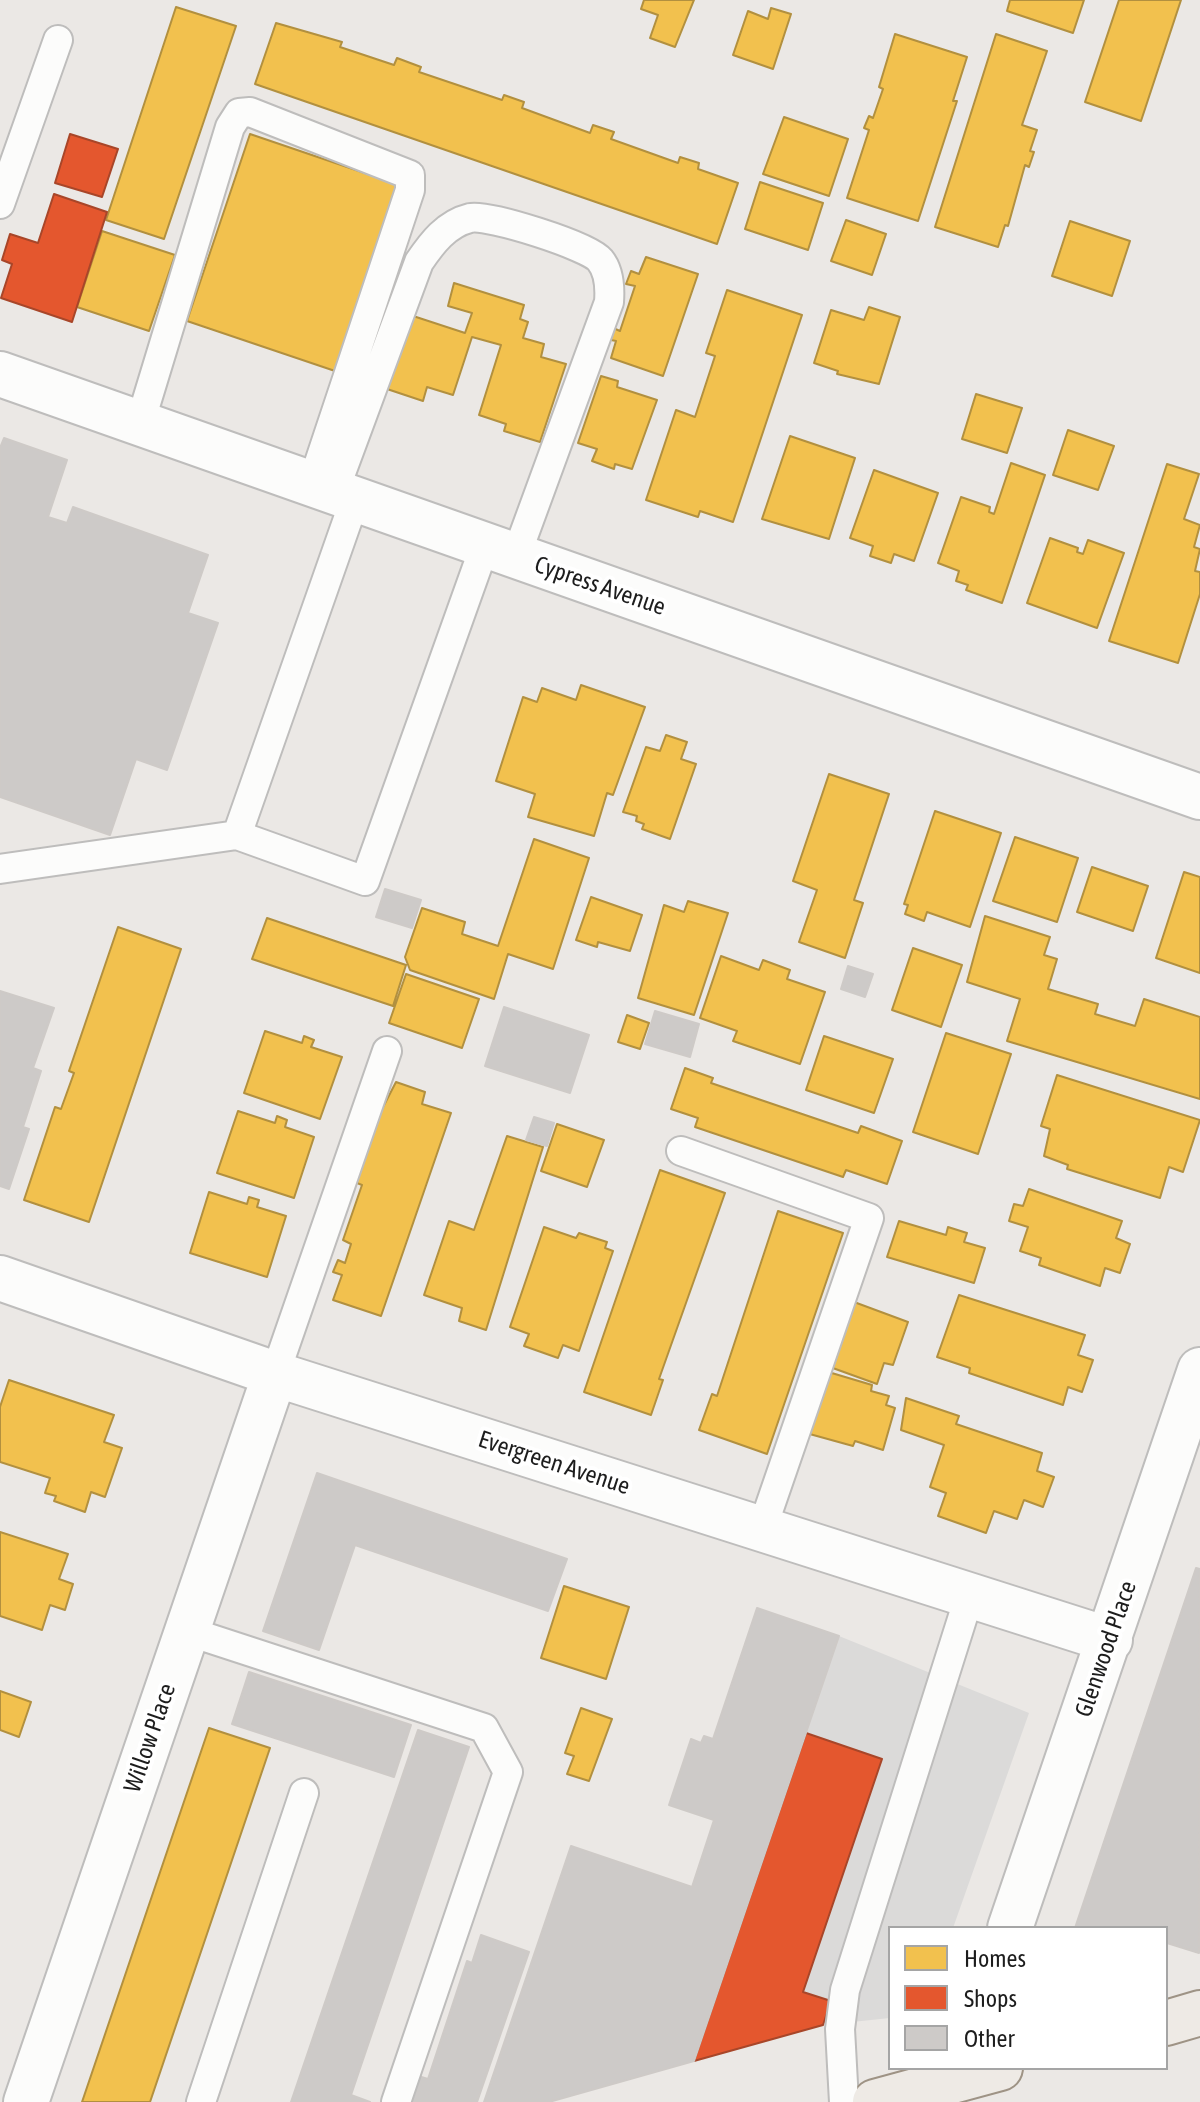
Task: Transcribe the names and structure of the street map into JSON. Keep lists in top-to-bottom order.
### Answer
{
  "streets": {
    "street": [
      "Cypress Avenue",
      "Evergreen Avenue",
      "Glenwood Place",
      "Willow Place"
    ]
  },
  "crossings": [
    ["Evergreen Avenue", "Glenwood Place"],
    ["Evergreen Avenue", "Willow Place"]
  ],
  "legend": ["Homes", "Shops", "Other"]
}
